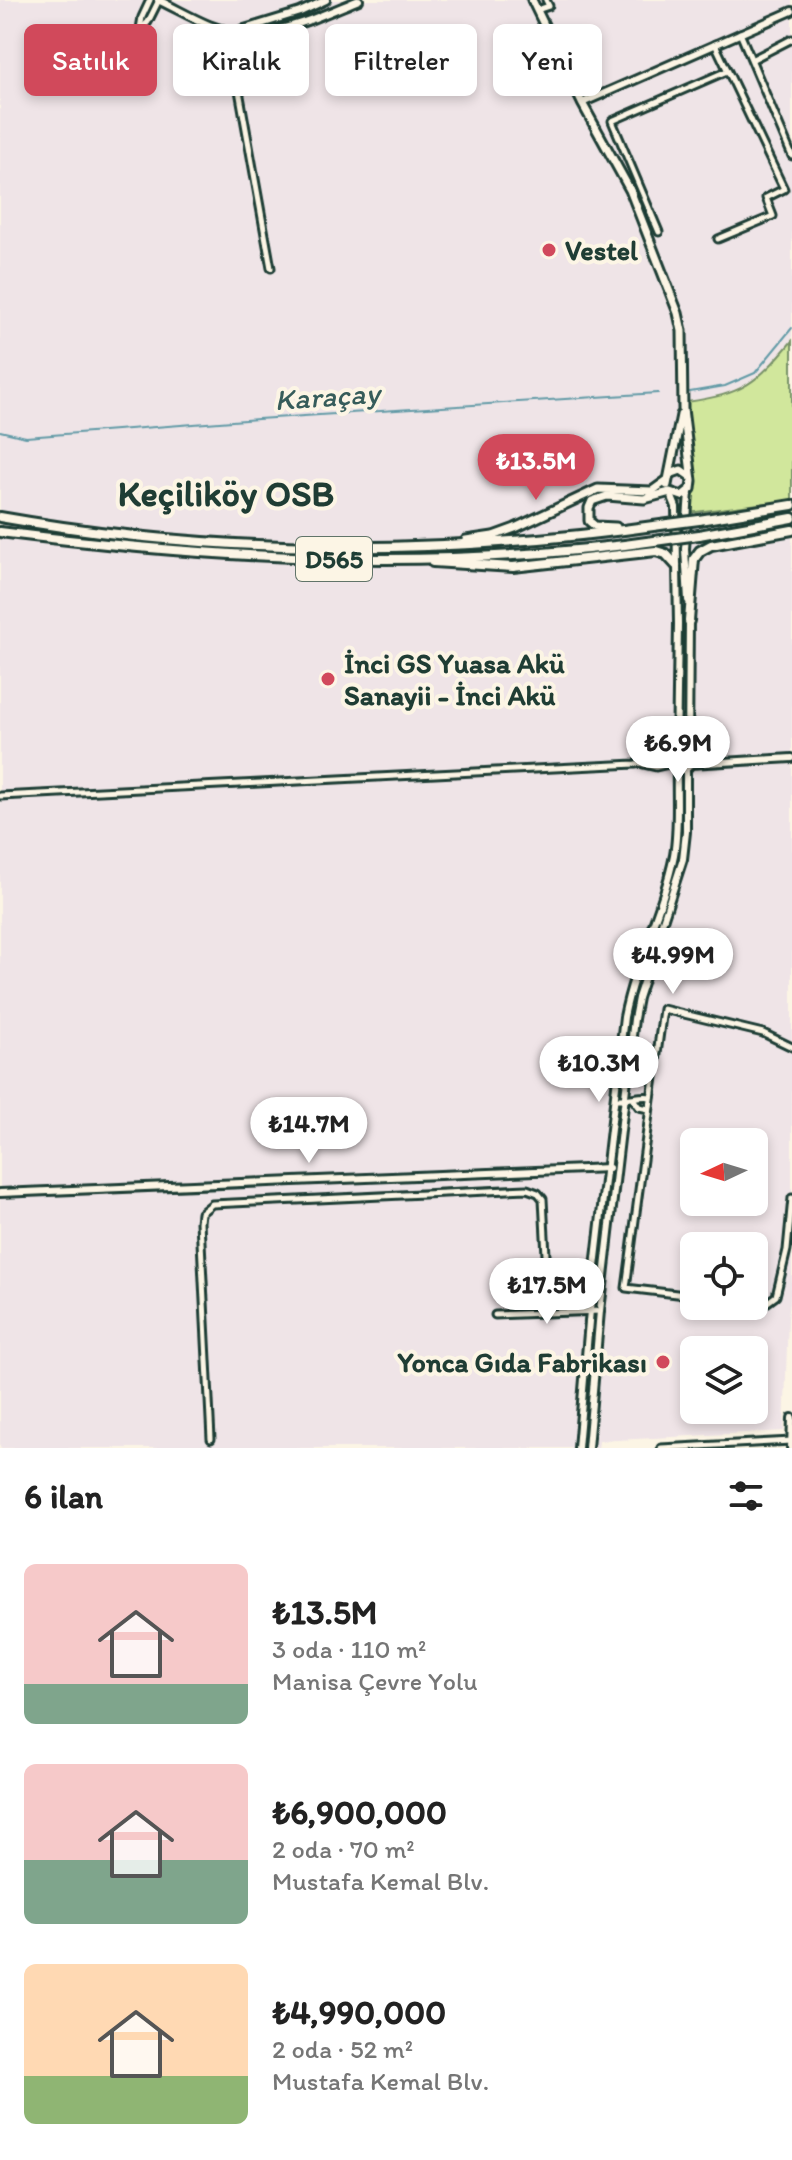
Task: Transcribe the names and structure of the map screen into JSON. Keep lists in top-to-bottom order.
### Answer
{
  "streets": {
    "highway": ["D565"]
  },
  "districts": ["Keçiliköy OSB"],
  "water": ["Karaçay"],
  "places": ["Vestel", "İnci GS Yuasa Akü Sanayii - İnci Akü", "Yonca Gıda Fabrikası"],
  "north": "left",
  "page": {
    "chip": [
      "Satılık",
      "Kiralık",
      "Filtreler",
      "Yeni"
    ],
    "price": [
      "₺13.5M",
      "₺6.9M",
      "₺4.99M",
      "₺10.3M",
      "₺14.7M",
      "₺17.5M"
    ],
    "heading": "6 ilan",
    "list": [
      {
        "name": "₺13.5M",
        "note": "3 oda · 110 m² · Manisa Çevre Yolu"
      },
      {
        "name": "₺6,900,000",
        "note": "2 oda · 70 m² · Mustafa Kemal Blv."
      },
      {
        "name": "₺4,990,000",
        "note": "2 oda · 52 m² · Mustafa Kemal Blv."
      }
    ]
  }
}
